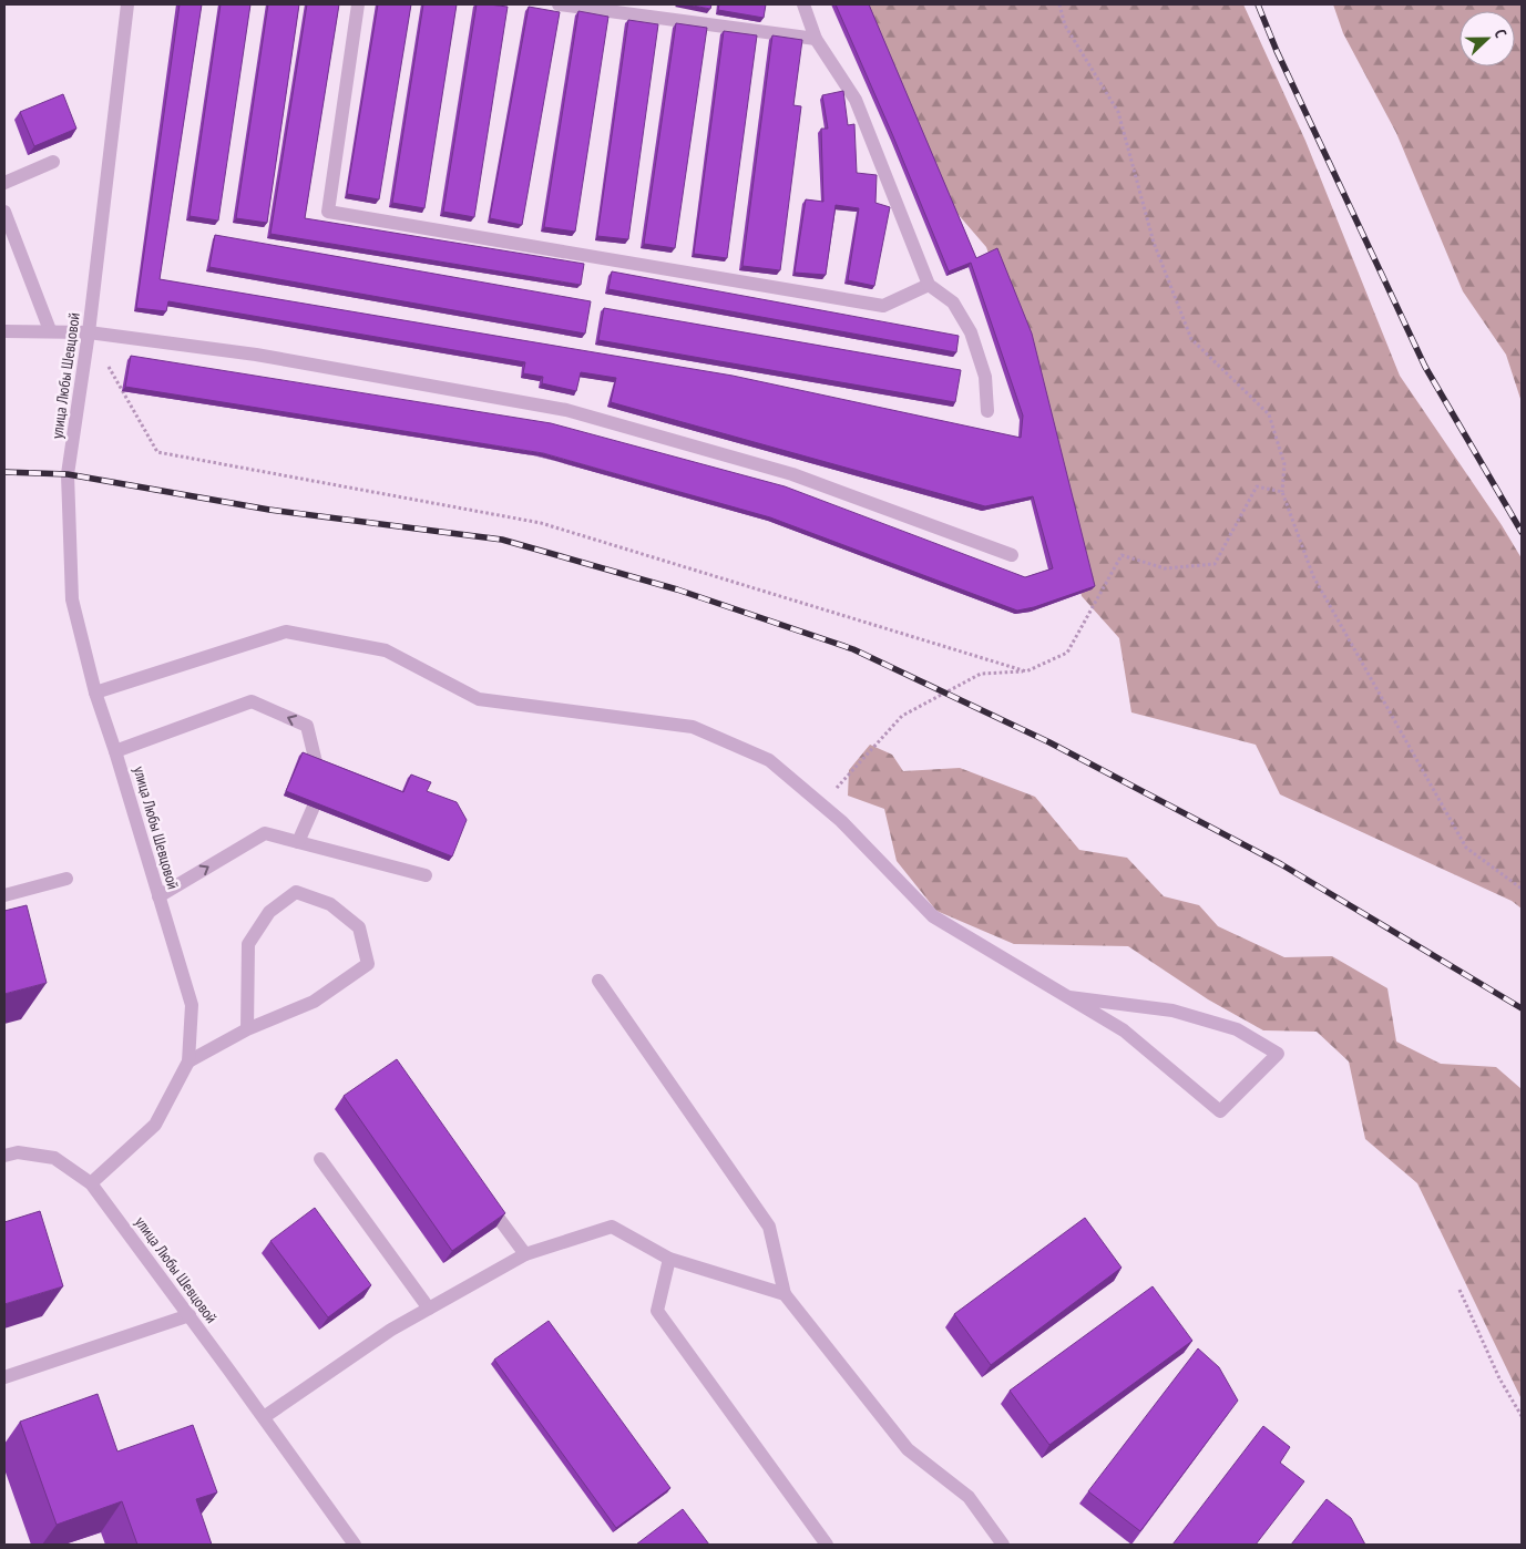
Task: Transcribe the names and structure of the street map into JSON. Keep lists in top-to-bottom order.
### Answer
{
  "streets": {
    "street": ["улица Любы Шевцовой"]
  },
  "north": "right"
}
